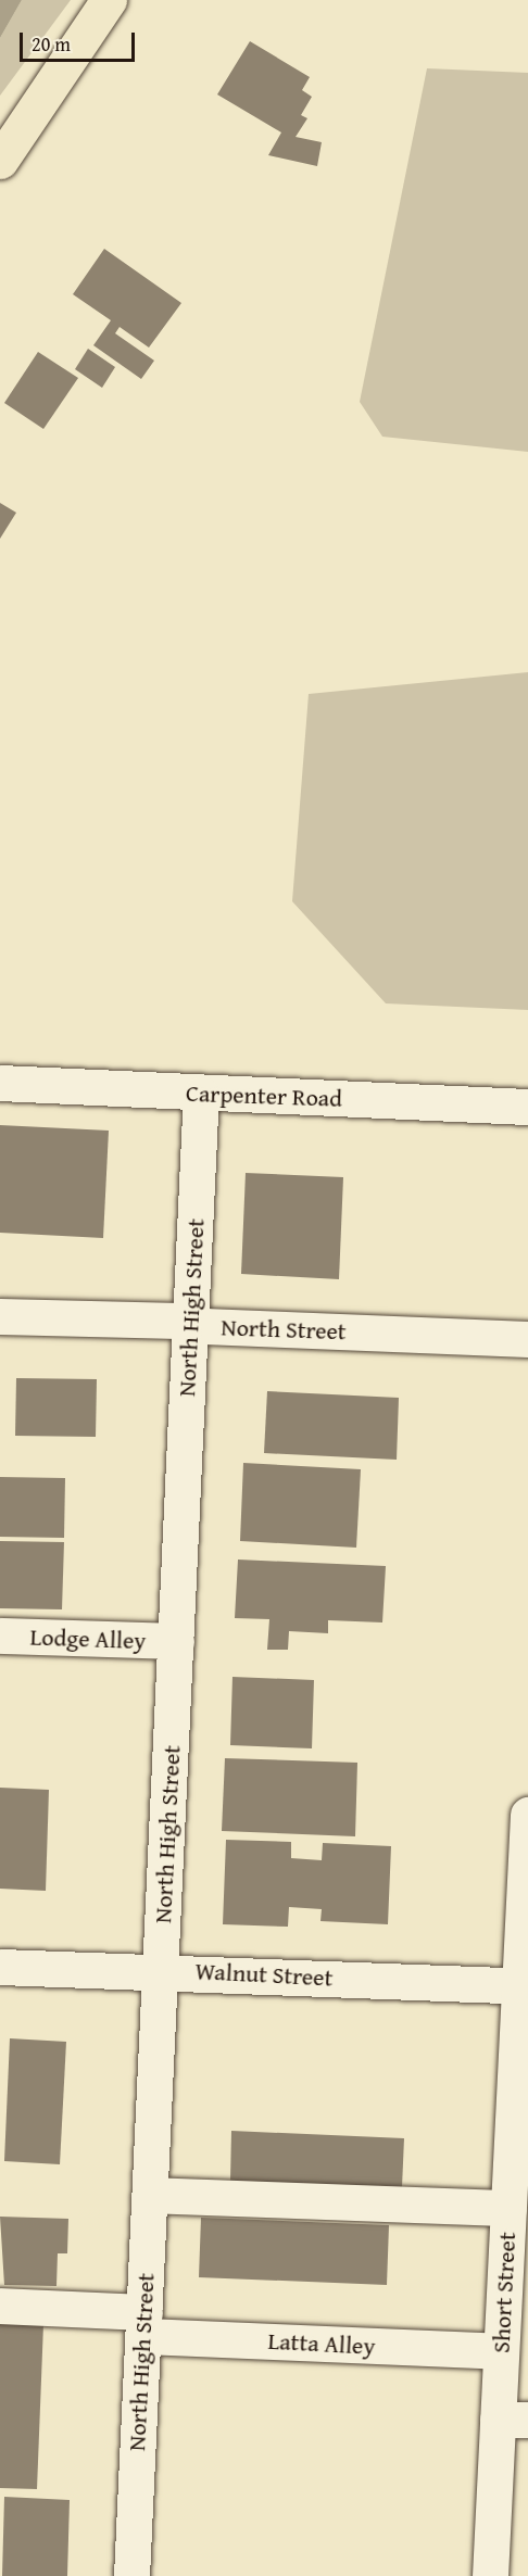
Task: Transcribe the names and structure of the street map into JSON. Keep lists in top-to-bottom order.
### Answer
{
  "streets": {
    "street": [
      "Carpenter Road",
      "North High Street",
      "North Street",
      "Lodge Alley",
      "Walnut Street",
      "Short Street",
      "Latta Alley"
    ]
  },
  "crossings": [
    ["Carpenter Road", "North High Street"],
    ["North High Street", "North Street"],
    ["North High Street", "Lodge Alley"],
    ["North High Street", "Walnut Street"],
    ["North High Street", "Latta Alley"],
    ["Walnut Street", "Short Street"],
    ["Short Street", "Latta Alley"]
  ],
  "scale_bar": "20 m"
}
